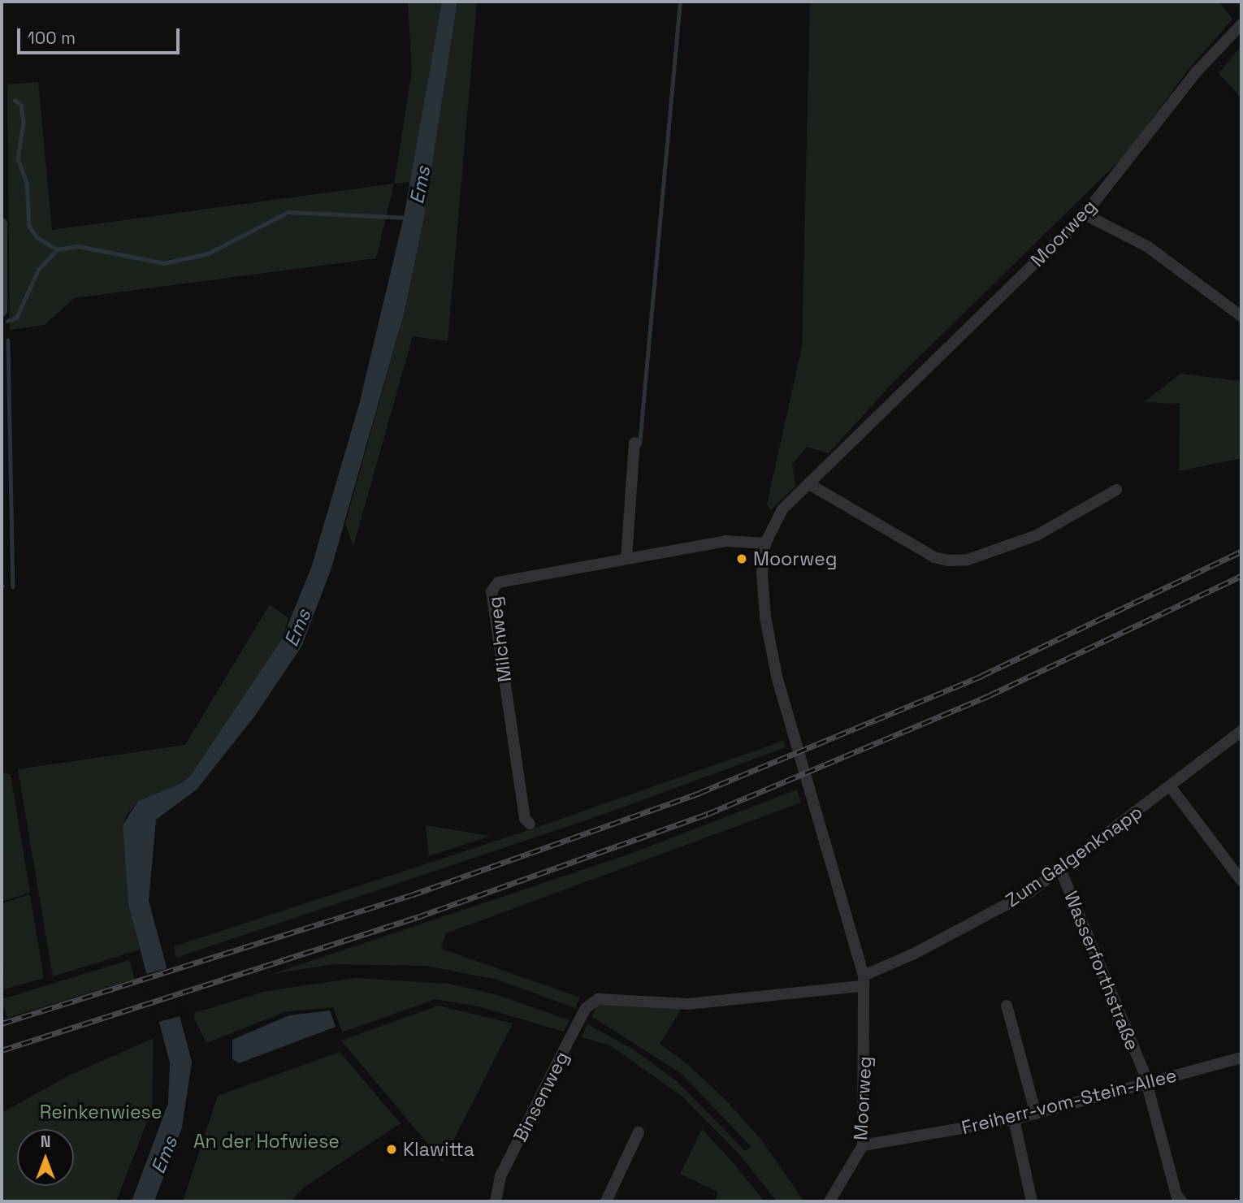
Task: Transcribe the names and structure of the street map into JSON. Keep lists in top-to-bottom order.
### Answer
{
  "streets": {
    "street": [
      "Moorweg",
      "Milchweg",
      "Zum Galgenknapp",
      "Wasserforthstraße",
      "Binsenweg",
      "Freiherr-vom-Stein-Allee"
    ]
  },
  "crossings": [
    ["Moorweg", "Milchweg"],
    ["Moorweg", "Zum Galgenknapp"],
    ["Moorweg", "Binsenweg"],
    ["Moorweg", "Freiherr-vom-Stein-Allee"],
    ["Zum Galgenknapp", "Wasserforthstraße"],
    ["Zum Galgenknapp", "Binsenweg"],
    ["Wasserforthstraße", "Freiherr-vom-Stein-Allee"]
  ],
  "water": ["Ems"],
  "parks": ["Reinkenwiese", "An der Hofwiese"],
  "places": ["Moorweg", "Klawitta"],
  "scale_bar": "100 m",
  "north": "top"
}
